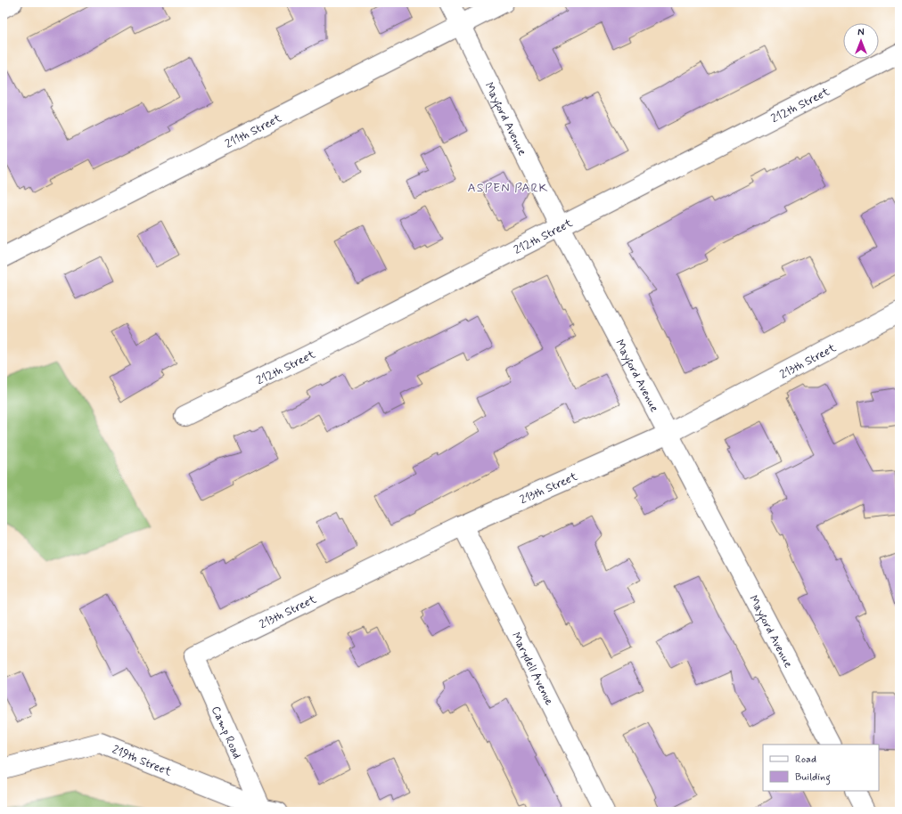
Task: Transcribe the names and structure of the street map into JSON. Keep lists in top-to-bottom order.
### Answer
{
  "streets": {
    "street": [
      "212th Street",
      "Mayford Avenue",
      "211th Street",
      "213th Street",
      "Marydell Avenue",
      "Camp Road",
      "219th Street"
    ]
  },
  "crossings": [
    ["212th Street", "Mayford Avenue"],
    ["Mayford Avenue", "211th Street"],
    ["Mayford Avenue", "213th Street"],
    ["213th Street", "Marydell Avenue"],
    ["213th Street", "Camp Road"],
    ["Camp Road", "219th Street"]
  ],
  "districts": ["ASPEN PARK"],
  "legend": ["Road", "Building"],
  "north": "top"
}
